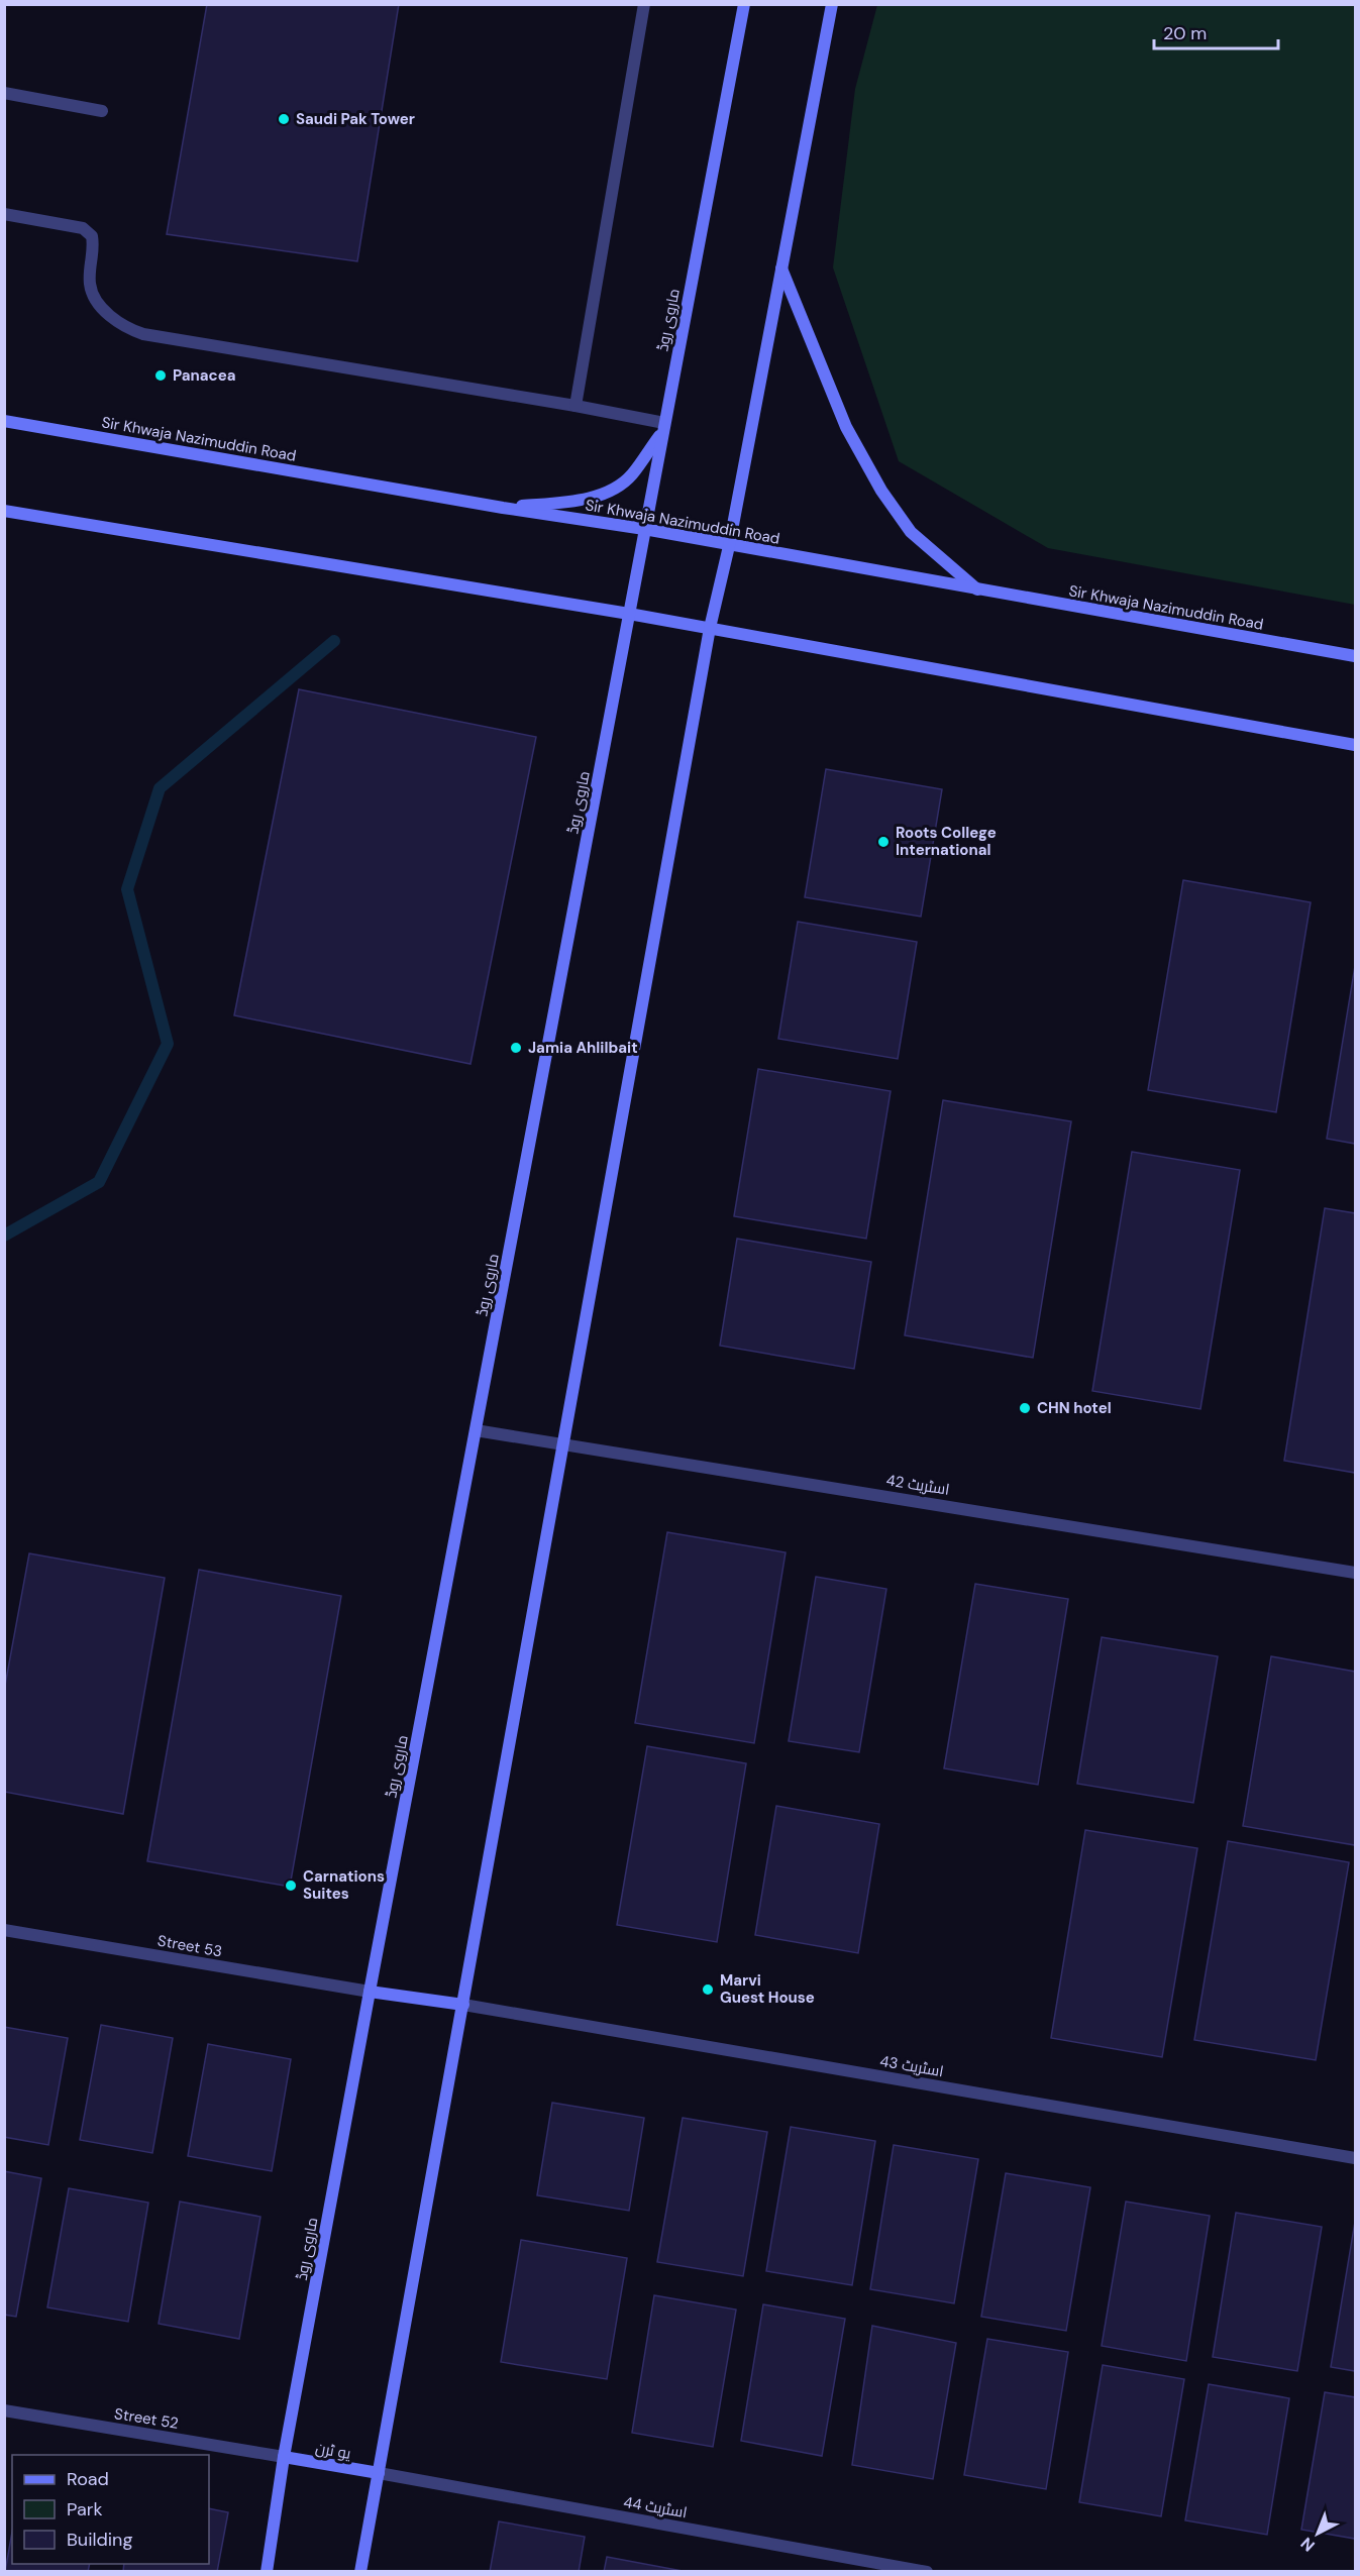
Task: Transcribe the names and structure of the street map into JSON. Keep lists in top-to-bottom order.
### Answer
{
  "streets": {
    "street": [
      "ماروی روڈ",
      "Sir Khwaja Nazimuddin Road",
      "اسٹریٹ 42",
      "Street 53",
      "اسٹریٹ 43",
      "Street 52",
      "یو ٹرن",
      "اسٹریٹ 44"
    ]
  },
  "crossings": [
    ["ماروی روڈ", "Sir Khwaja Nazimuddin Road"],
    ["ماروی روڈ", "اسٹریٹ 42"],
    ["ماروی روڈ", "Street 53"],
    ["ماروی روڈ", "Street 52"],
    ["ماروی روڈ", "یو ٹرن"],
    ["Street 52", "یو ٹرن"],
    ["یو ٹرن", "اسٹریٹ 44"]
  ],
  "places": [
    "Saudi Pak Tower",
    "Panacea",
    "Roots College International",
    "Jamia Ahlilbait",
    "CHN hotel",
    "Carnations Suites",
    "Marvi Guest House"
  ],
  "legend": ["Road", "Park", "Building"],
  "scale_bar": "20 m",
  "north": "bottom left"
}
